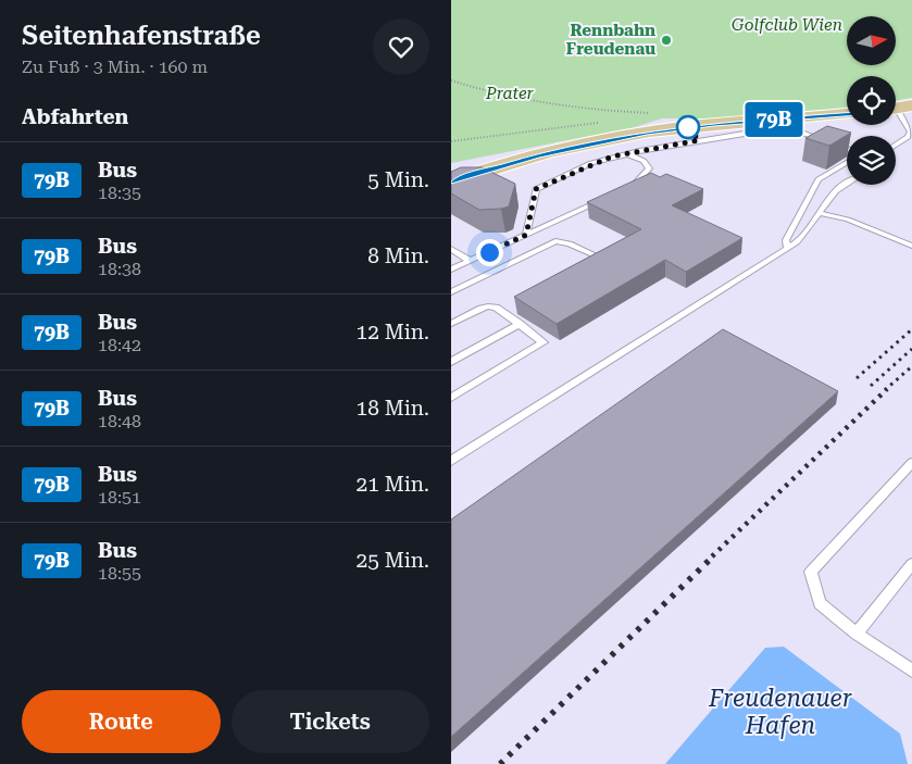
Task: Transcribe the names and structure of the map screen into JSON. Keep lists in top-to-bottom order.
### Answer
{
  "water": ["Freudenauer Hafen"],
  "parks": ["Golfclub Wien", "Prater"],
  "places": ["Rennbahn Freudenau"],
  "lines": ["bus line 79B"],
  "north": "right",
  "page": {
    "heading": [
      ["Seitenhafenstraße", "Zu Fuß · 3 Min. · 160 m"],
      "Abfahrten"
    ],
    "on_map": "79B",
    "list": [
      {
        "mark": "79B",
        "name": "Bus",
        "note": "18:35",
        "value": "5 Min."
      },
      {
        "mark": "79B",
        "name": "Bus",
        "note": "18:38",
        "value": "8 Min."
      },
      {
        "mark": "79B",
        "name": "Bus",
        "note": "18:42",
        "value": "12 Min."
      },
      {
        "mark": "79B",
        "name": "Bus",
        "note": "18:48",
        "value": "18 Min."
      },
      {
        "mark": "79B",
        "name": "Bus",
        "note": "18:51",
        "value": "21 Min."
      },
      {
        "mark": "79B",
        "name": "Bus",
        "note": "18:55",
        "value": "25 Min."
      }
    ],
    "buttons": ["Route", "Tickets"]
  }
}
